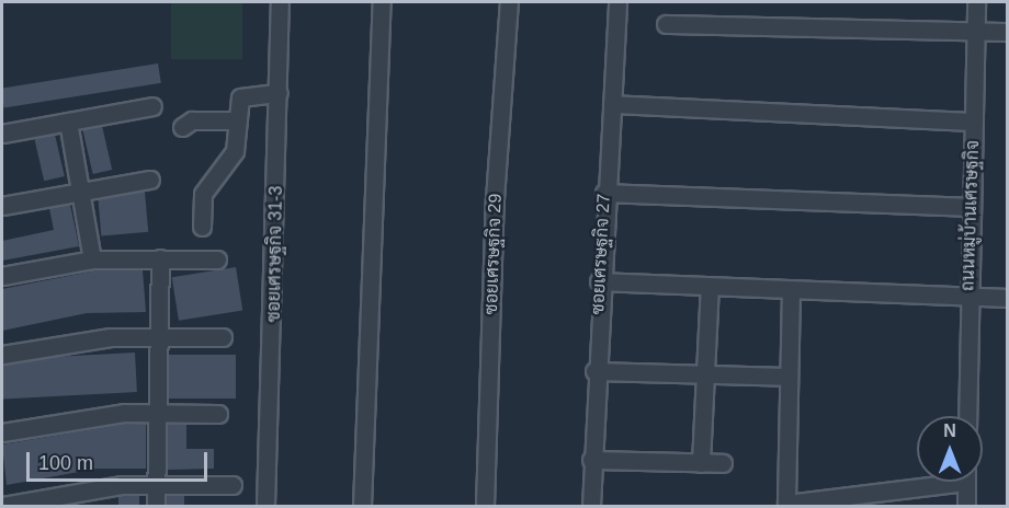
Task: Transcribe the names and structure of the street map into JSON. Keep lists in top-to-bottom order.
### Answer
{
  "streets": {
    "street": [
      "ถนนหมู่บ้านเศรษฐกิจ",
      "ซอยเศรษฐกิจ 31-3",
      "ซอยเศรษฐกิจ 29",
      "ซอยเศรษฐกิจ 27"
    ]
  },
  "scale_bar": "100 m",
  "north": "top"
}
